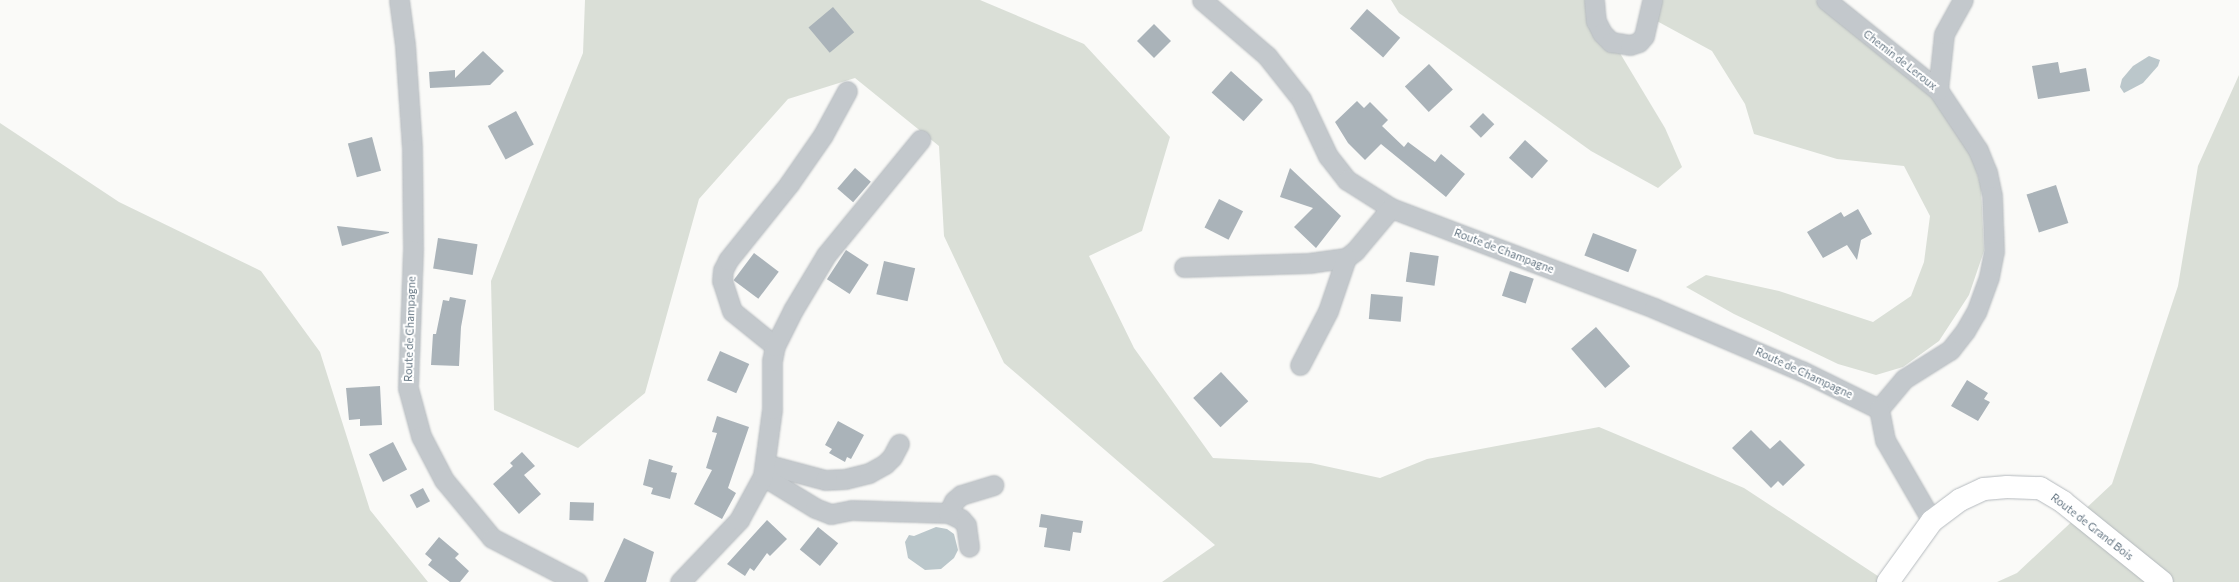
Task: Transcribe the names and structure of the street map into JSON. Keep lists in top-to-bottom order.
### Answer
{
  "streets": {
    "main road": ["Route de Grand Bois"],
    "street": ["Chemin de Leroux", "Route de Champagne"]
  },
  "crossings": [
    ["Chemin de Leroux", "Route de Champagne"]
  ]
}
